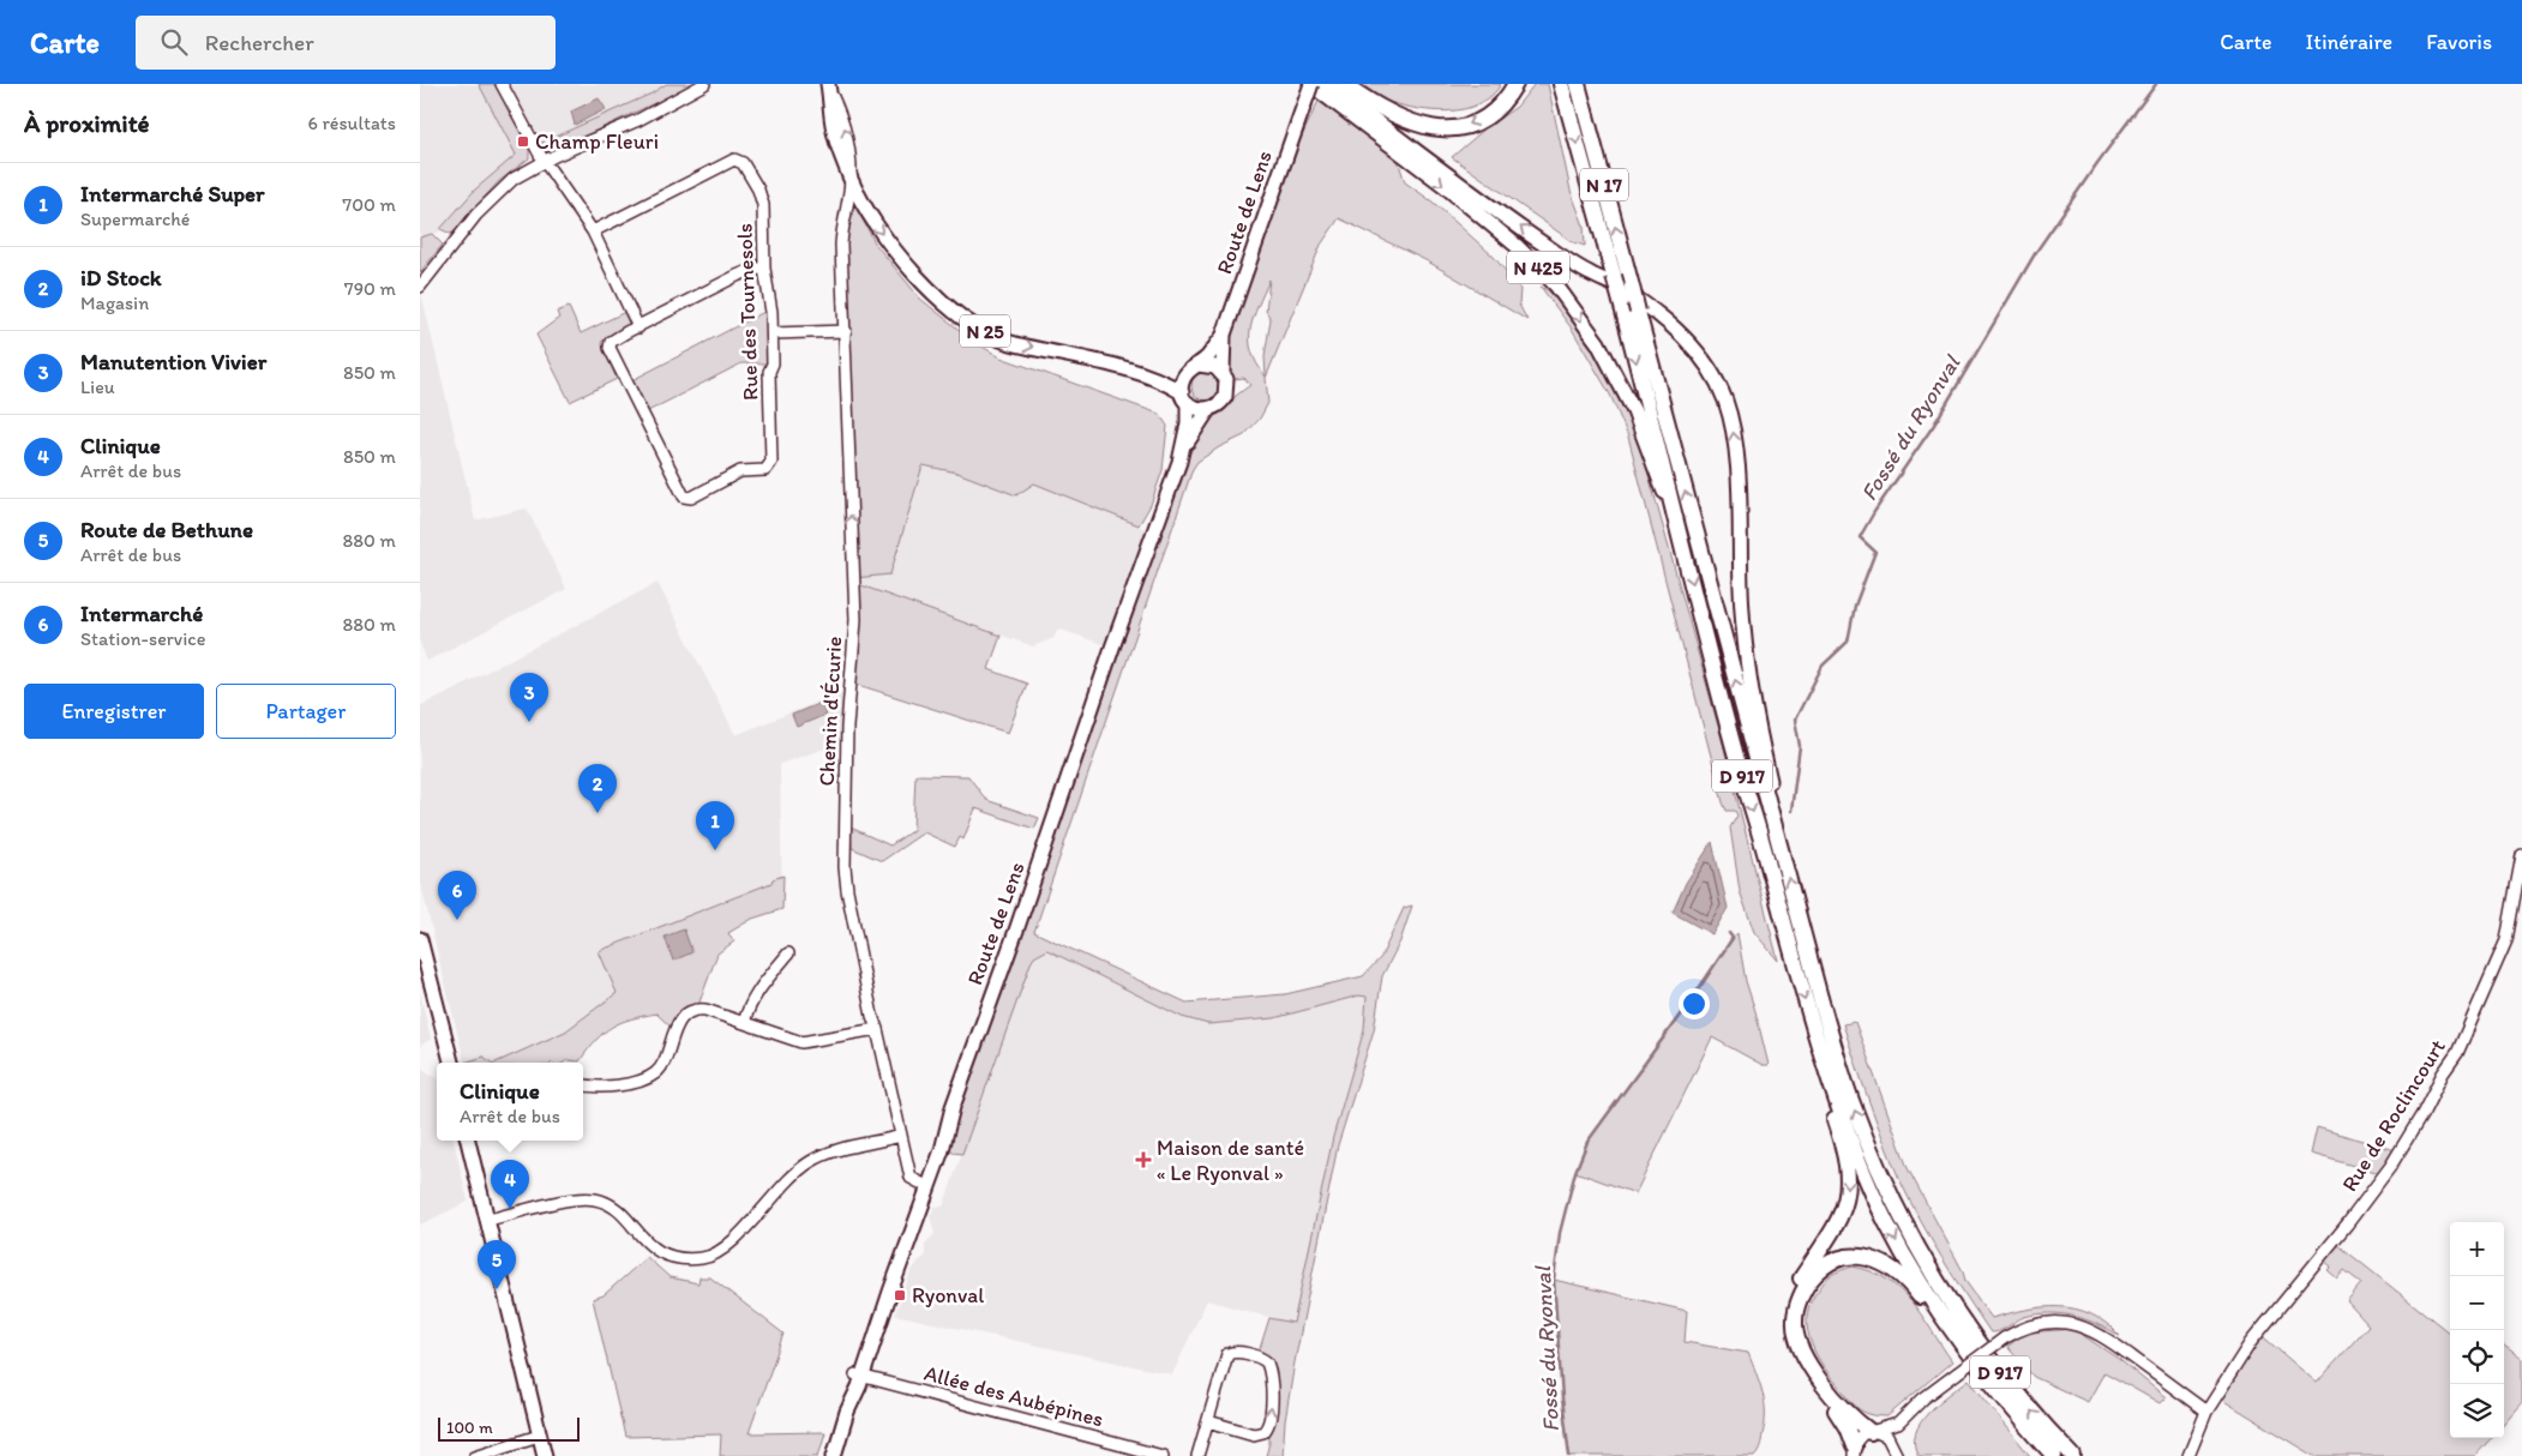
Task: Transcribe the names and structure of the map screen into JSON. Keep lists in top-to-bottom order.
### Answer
{
  "streets": {
    "highway": ["N 17", "D 917"],
    "main road": ["Route de Lens", "N 425", "N 25"],
    "street": [
      "Rue des Tournesols",
      "Chemin d'Écurie",
      "Rue de Roclincourt",
      "Allée des Aubépines"
    ]
  },
  "crossings": [
    ["N 17", "D 917"],
    ["Route de Lens", "N 425"],
    ["Route de Lens", "N 25"],
    ["Route de Lens", "Chemin d'Écurie"],
    ["Route de Lens", "Allée des Aubépines"],
    ["N 425", "D 917"],
    ["N 25", "Chemin d'Écurie"]
  ],
  "one_way": ["Chemin d'Écurie"],
  "water": ["Fossé du Ryonval"],
  "places": {
    "transit": ["Champ Fleuri", "Ryonval"],
    "health": ["Maison de santé « Le Ryonval »"]
  },
  "scale_bar": "100 m",
  "page": {
    "header": "Carte",
    "search": "Rechercher",
    "nav": ["Carte", "Itinéraire", "Favoris"],
    "heading": ["À proximité", "6 résultats"],
    "list": [
      {
        "mark": "1",
        "name": "Intermarché Super",
        "note": "Supermarché",
        "value": "700 m"
      },
      {
        "mark": "2",
        "name": "iD Stock",
        "note": "Magasin",
        "value": "790 m"
      },
      {
        "mark": "3",
        "name": "Manutention Vivier",
        "note": "Lieu",
        "value": "850 m"
      },
      {
        "mark": "4",
        "name": "Clinique",
        "note": "Arrêt de bus",
        "value": "850 m"
      },
      {
        "mark": "5",
        "name": "Route de Bethune",
        "note": "Arrêt de bus",
        "value": "880 m"
      },
      {
        "mark": "6",
        "name": "Intermarché",
        "note": "Station-service",
        "value": "880 m"
      }
    ],
    "buttons": ["Enregistrer", "Partager"],
    "pins": [
      "3",
      "2",
      "1",
      "6",
      "4",
      "5"
    ],
    "popup": ["Clinique", "Arrêt de bus"],
    "map_buttons": ["+", "−"],
    "scale": "100 m"
  }
}
